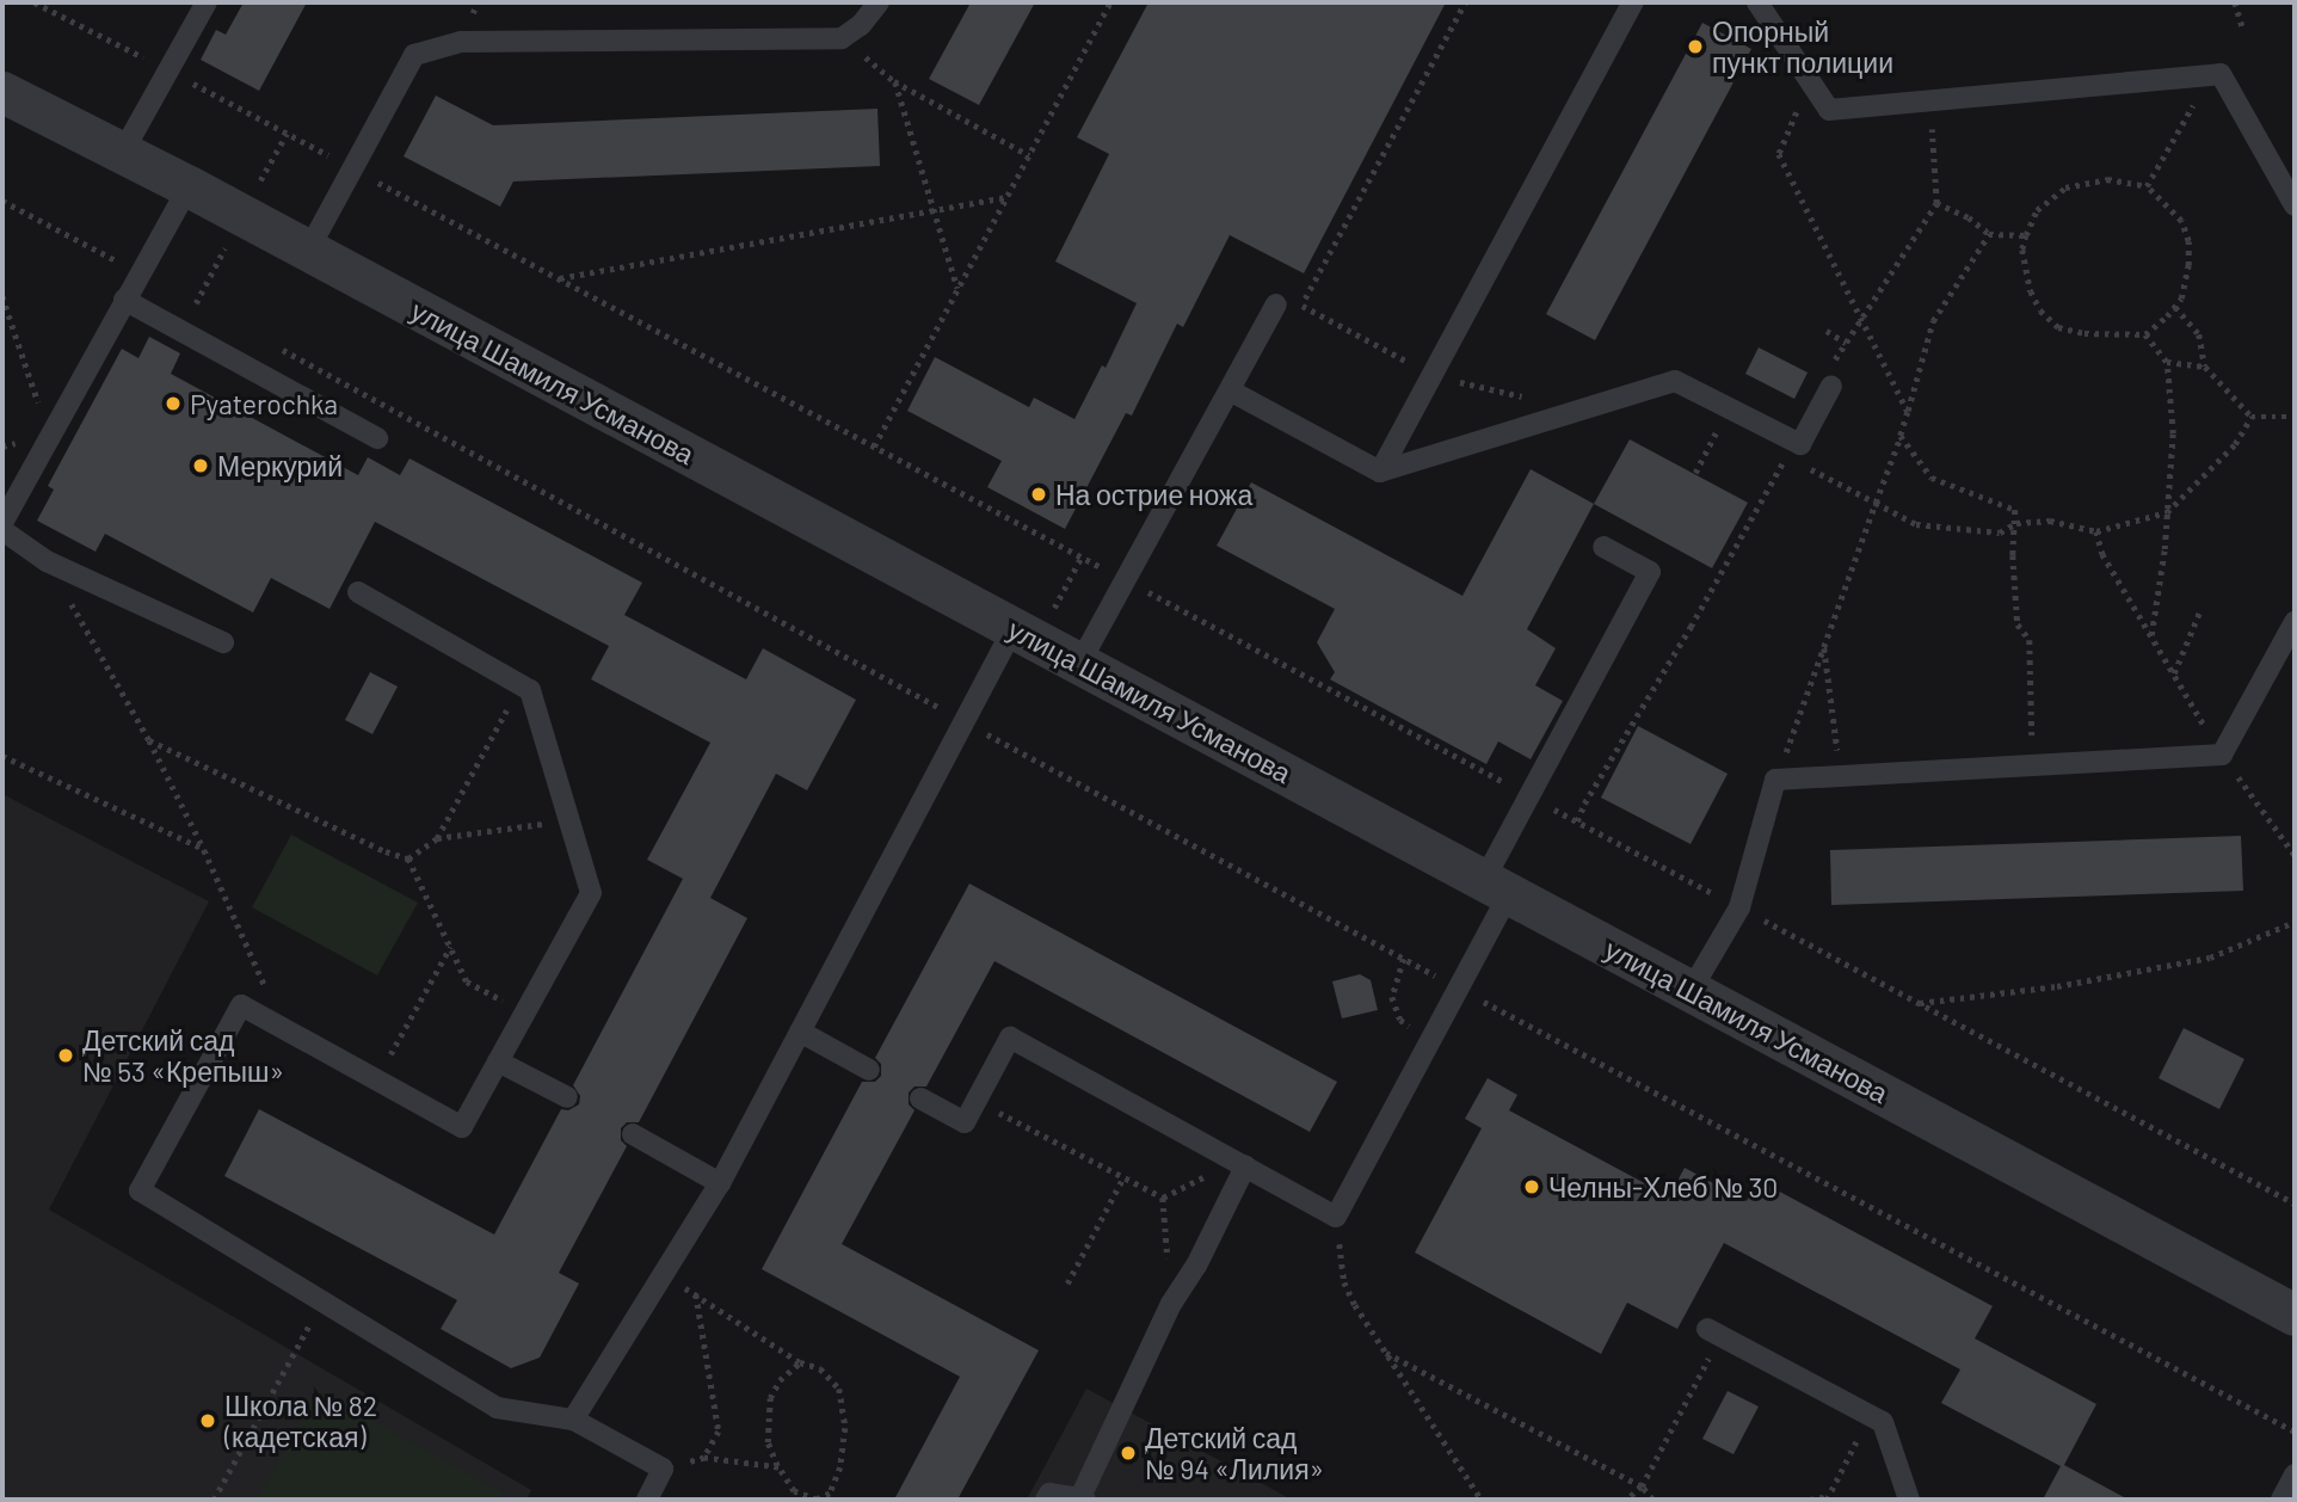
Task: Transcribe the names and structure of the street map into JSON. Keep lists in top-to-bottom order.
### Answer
{
  "streets": {
    "street": ["улица Шамиля Усманова"]
  },
  "places": [
    "Опорный пункт полиции",
    "Pyaterochka",
    "Меркурий",
    "На острие ножа",
    "Детский сад № 53 «Крепыш»",
    "Челны-Хлеб № 30",
    "Школа № 82 (кадетская)",
    "Детский сад № 94 «Лилия»"
  ]
}
